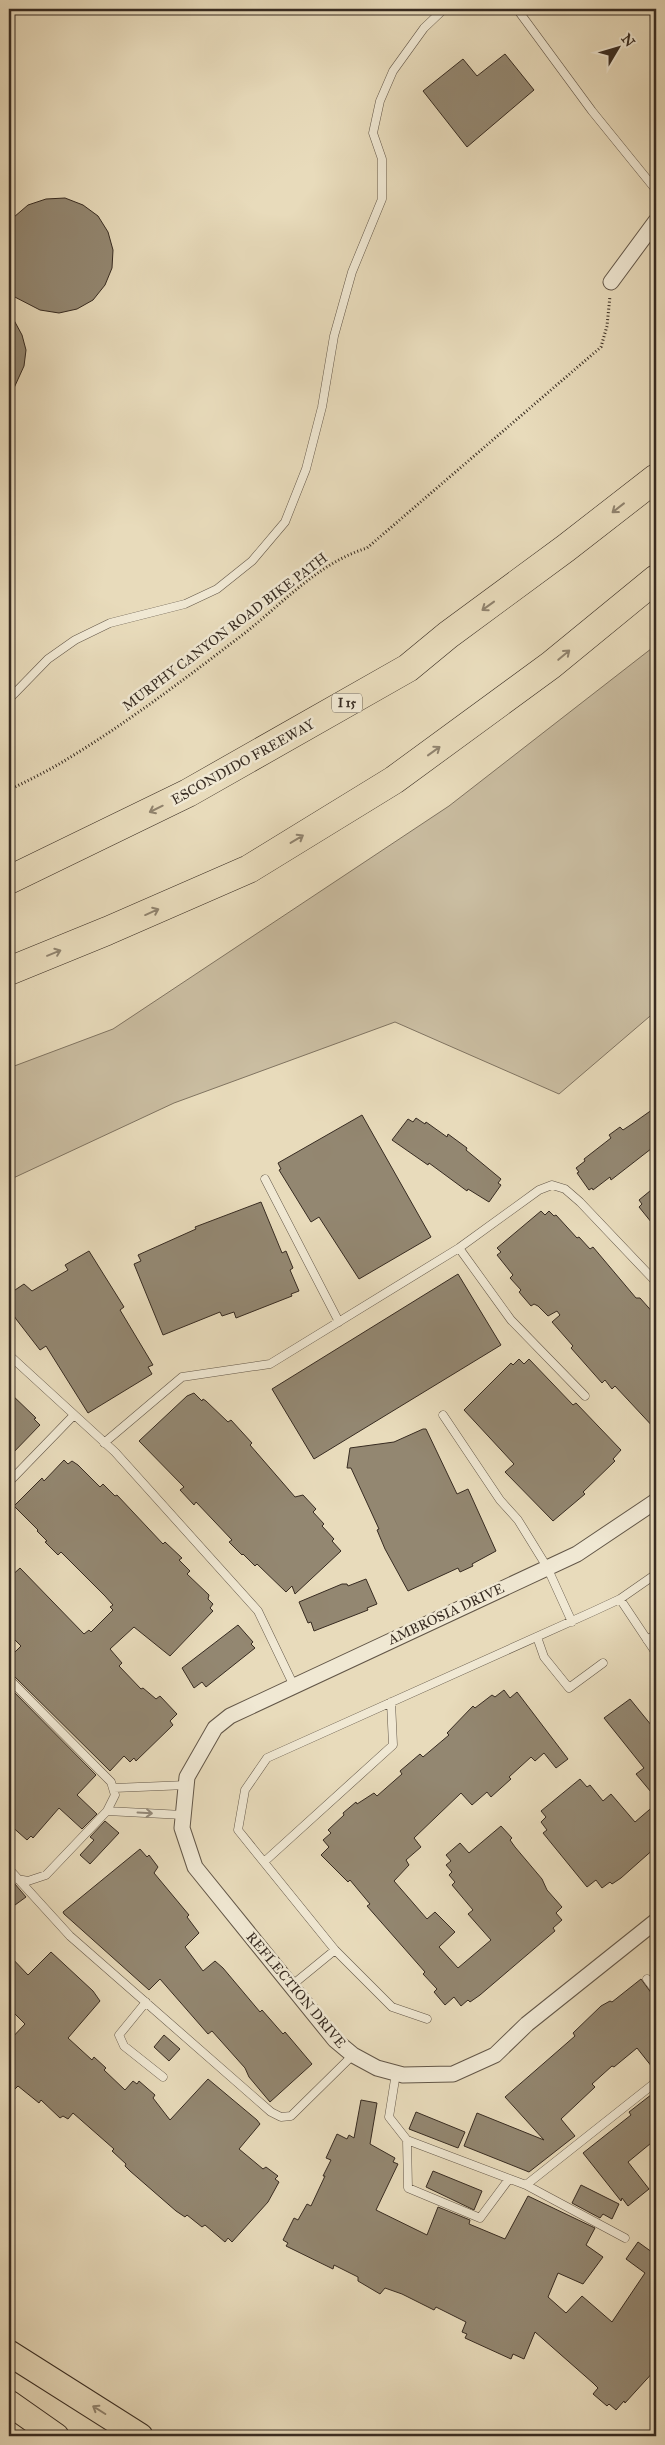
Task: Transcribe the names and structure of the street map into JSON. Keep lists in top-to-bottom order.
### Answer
{
  "streets": {
    "highway": ["I 15", "ESCONDIDO FREEWAY"],
    "street": ["AMBROSIA DRIVE", "REFLECTION DRIVE"],
    "path": ["MURPHY CANYON ROAD BIKE PATH"]
  },
  "crossings": [
    ["AMBROSIA DRIVE", "REFLECTION DRIVE"]
  ],
  "north": "top right"
}
